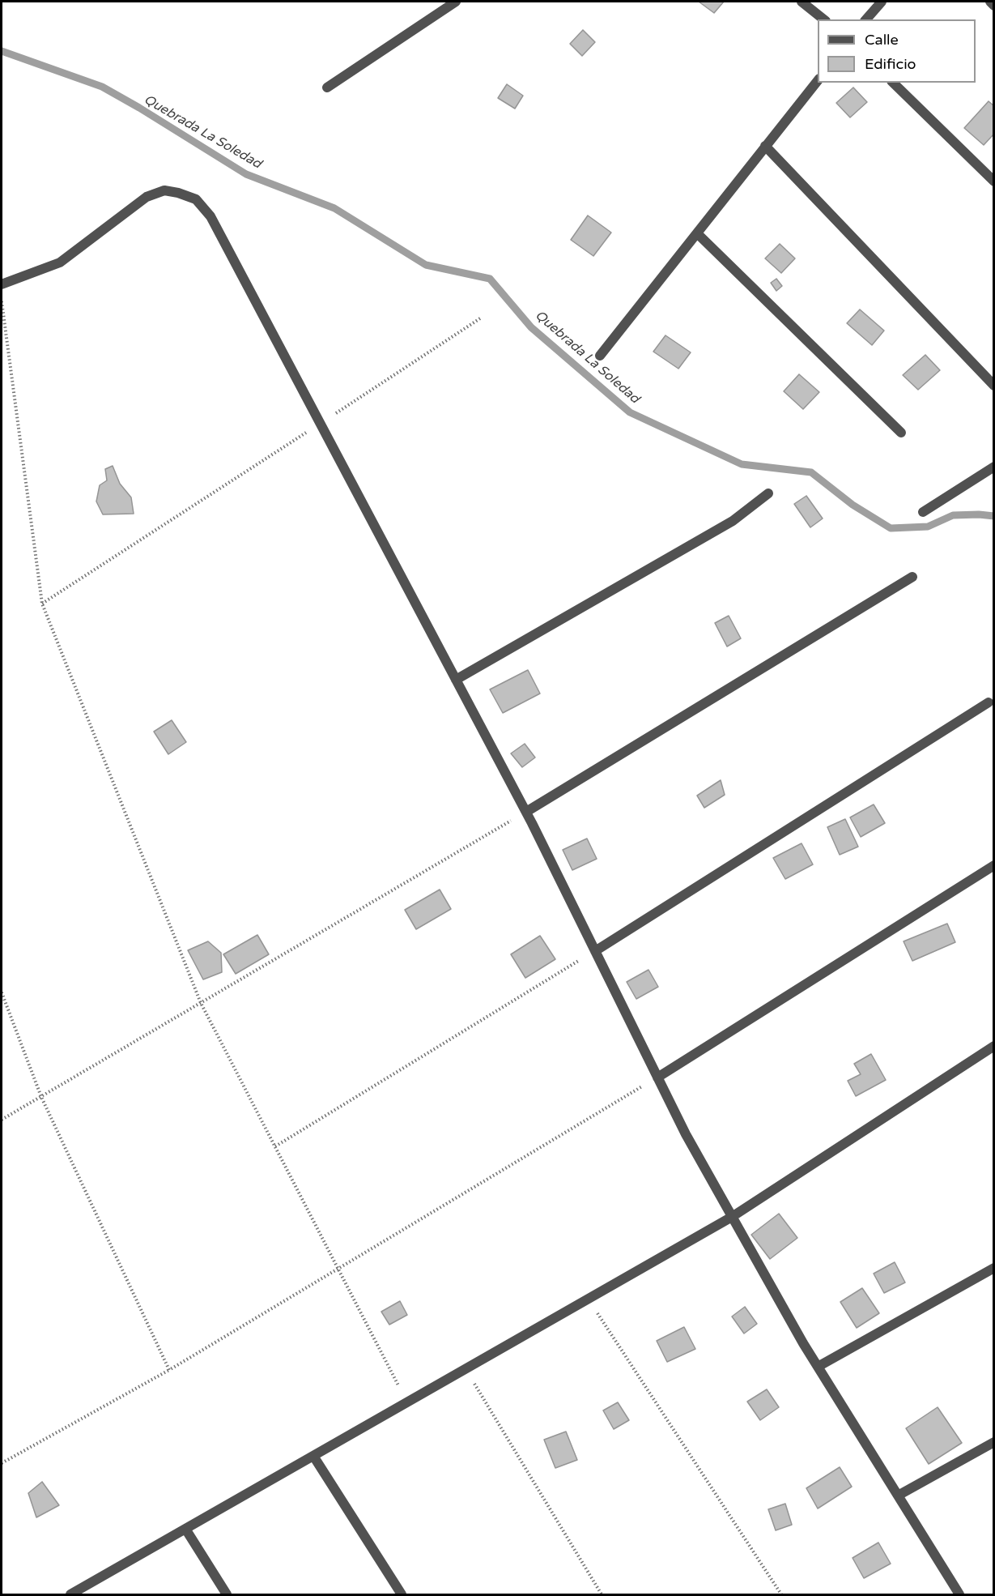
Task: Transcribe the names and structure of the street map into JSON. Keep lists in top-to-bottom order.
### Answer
{
  "water": ["Quebrada La Soledad"],
  "legend": ["Calle", "Edificio"]
}
